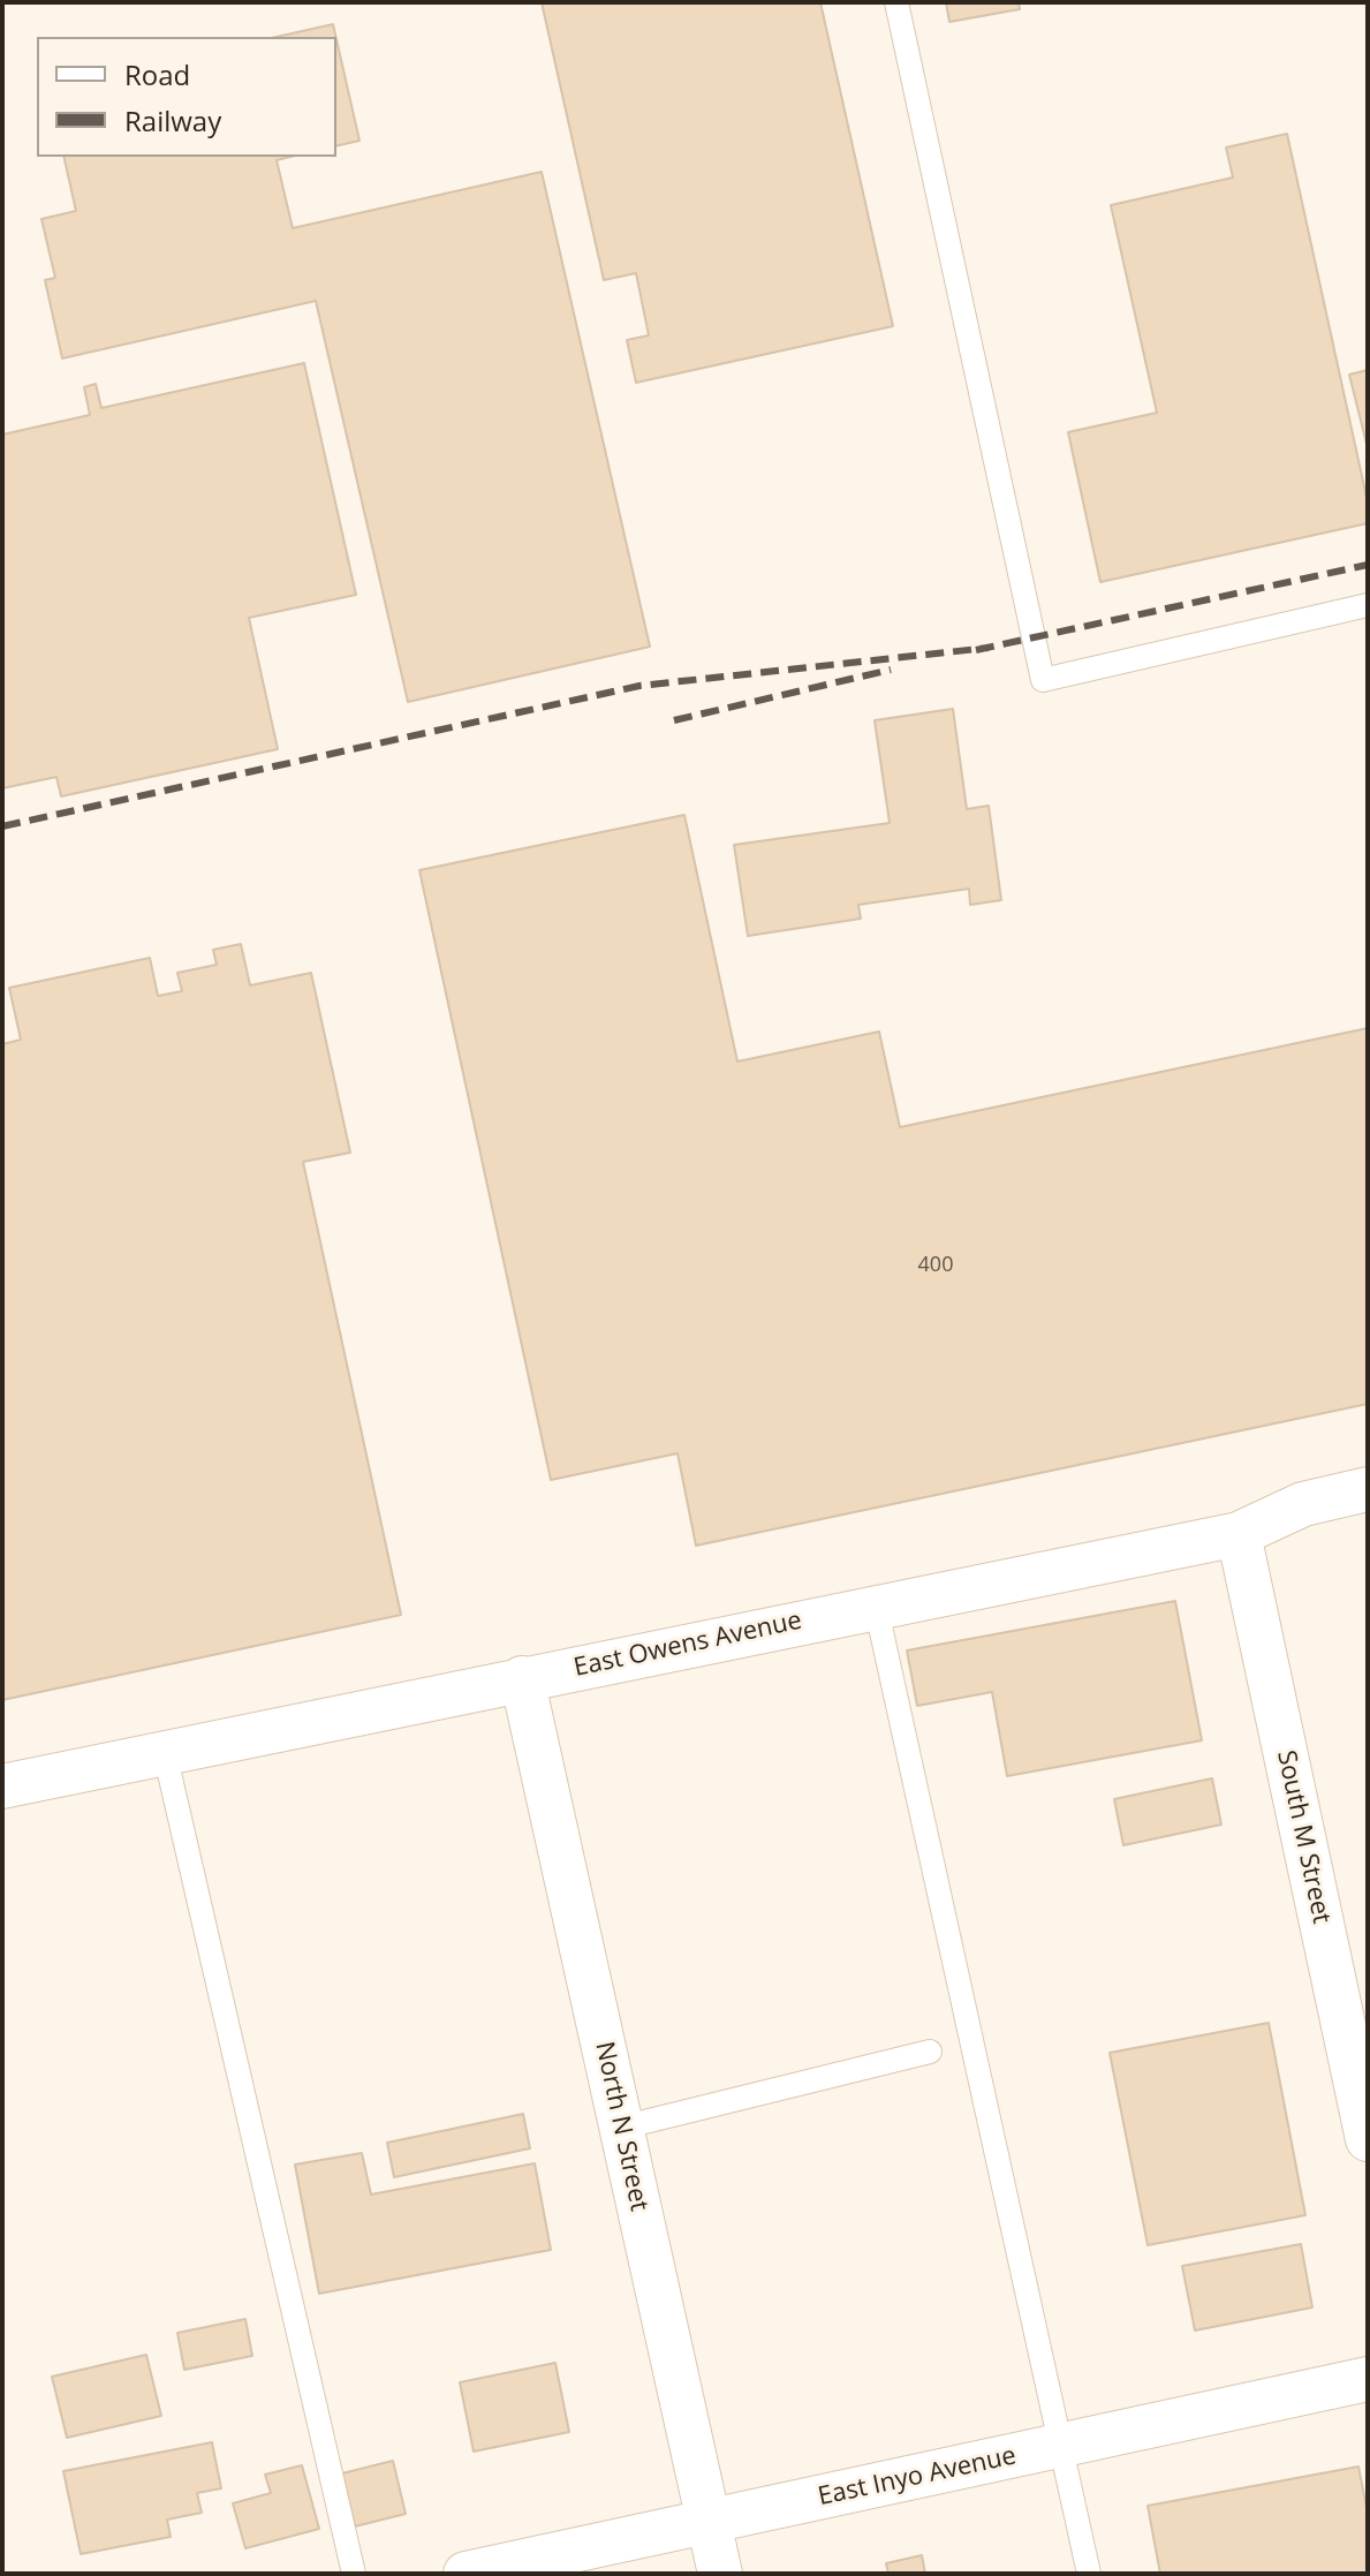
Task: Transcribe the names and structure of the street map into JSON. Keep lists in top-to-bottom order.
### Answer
{
  "streets": {
    "street": [
      "East Owens Avenue",
      "South M Street",
      "North N Street",
      "East Inyo Avenue"
    ]
  },
  "crossings": [
    ["East Owens Avenue", "South M Street"],
    ["East Owens Avenue", "North N Street"],
    ["North N Street", "East Inyo Avenue"]
  ],
  "house_numbers": ["400"],
  "legend": ["Road", "Railway"]
}
